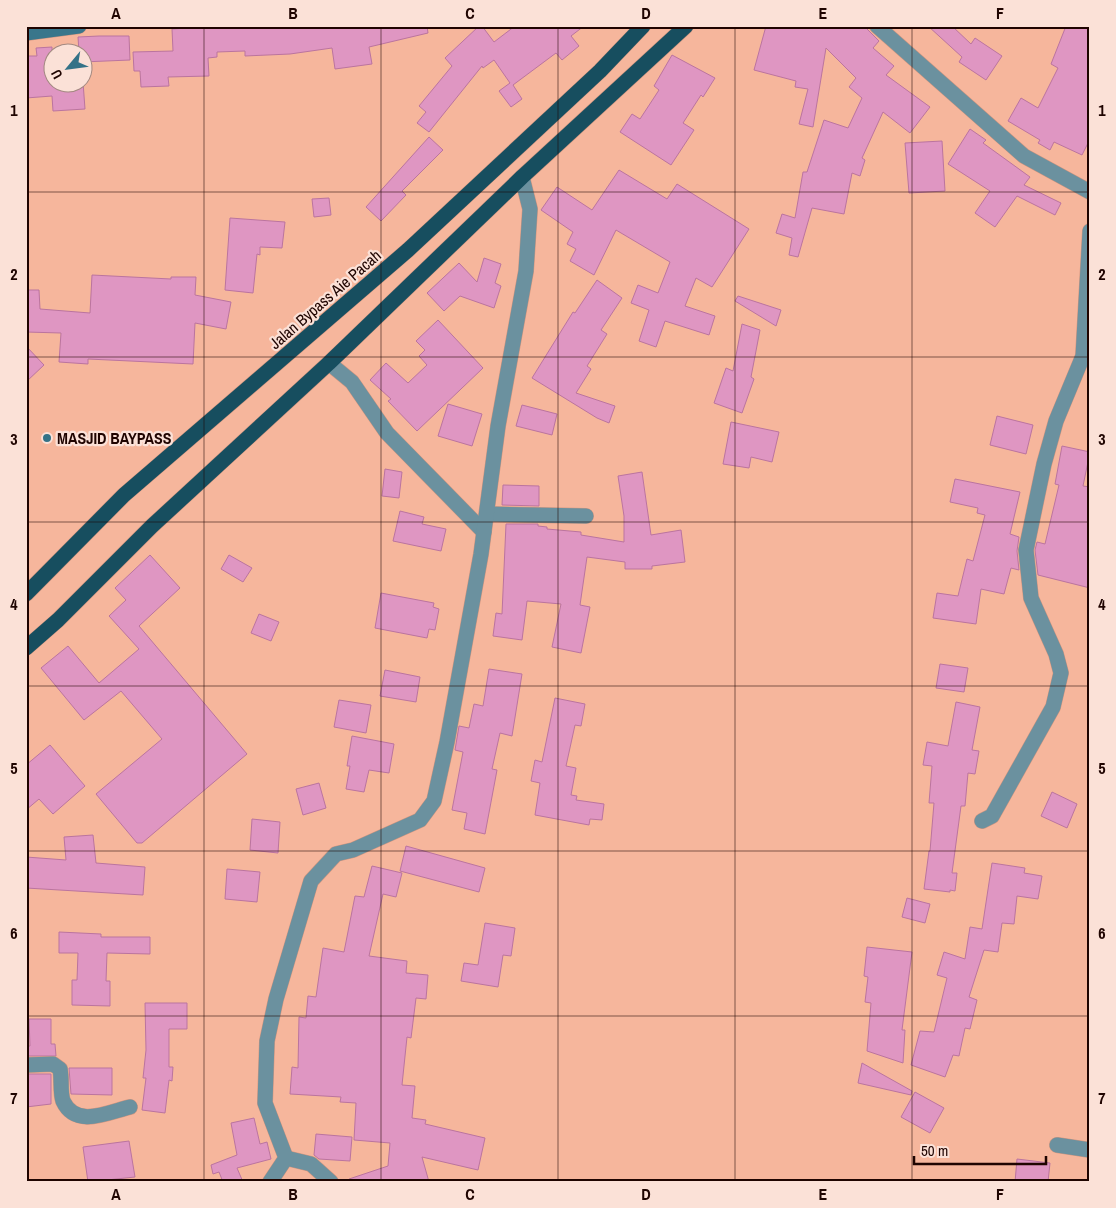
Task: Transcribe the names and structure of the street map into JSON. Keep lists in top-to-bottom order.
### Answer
{
  "streets": {
    "highway": ["Jalan Bypass Aie Pacah"]
  },
  "places": ["MASJID BAYPASS"],
  "scale_bar": "50 m",
  "north": "bottom left",
  "grid": {
    "columns": [
      "A",
      "B",
      "C",
      "D",
      "E",
      "F"
    ],
    "rows": [
      "1",
      "2",
      "3",
      "4",
      "5",
      "6",
      "7"
    ]
  }
}
